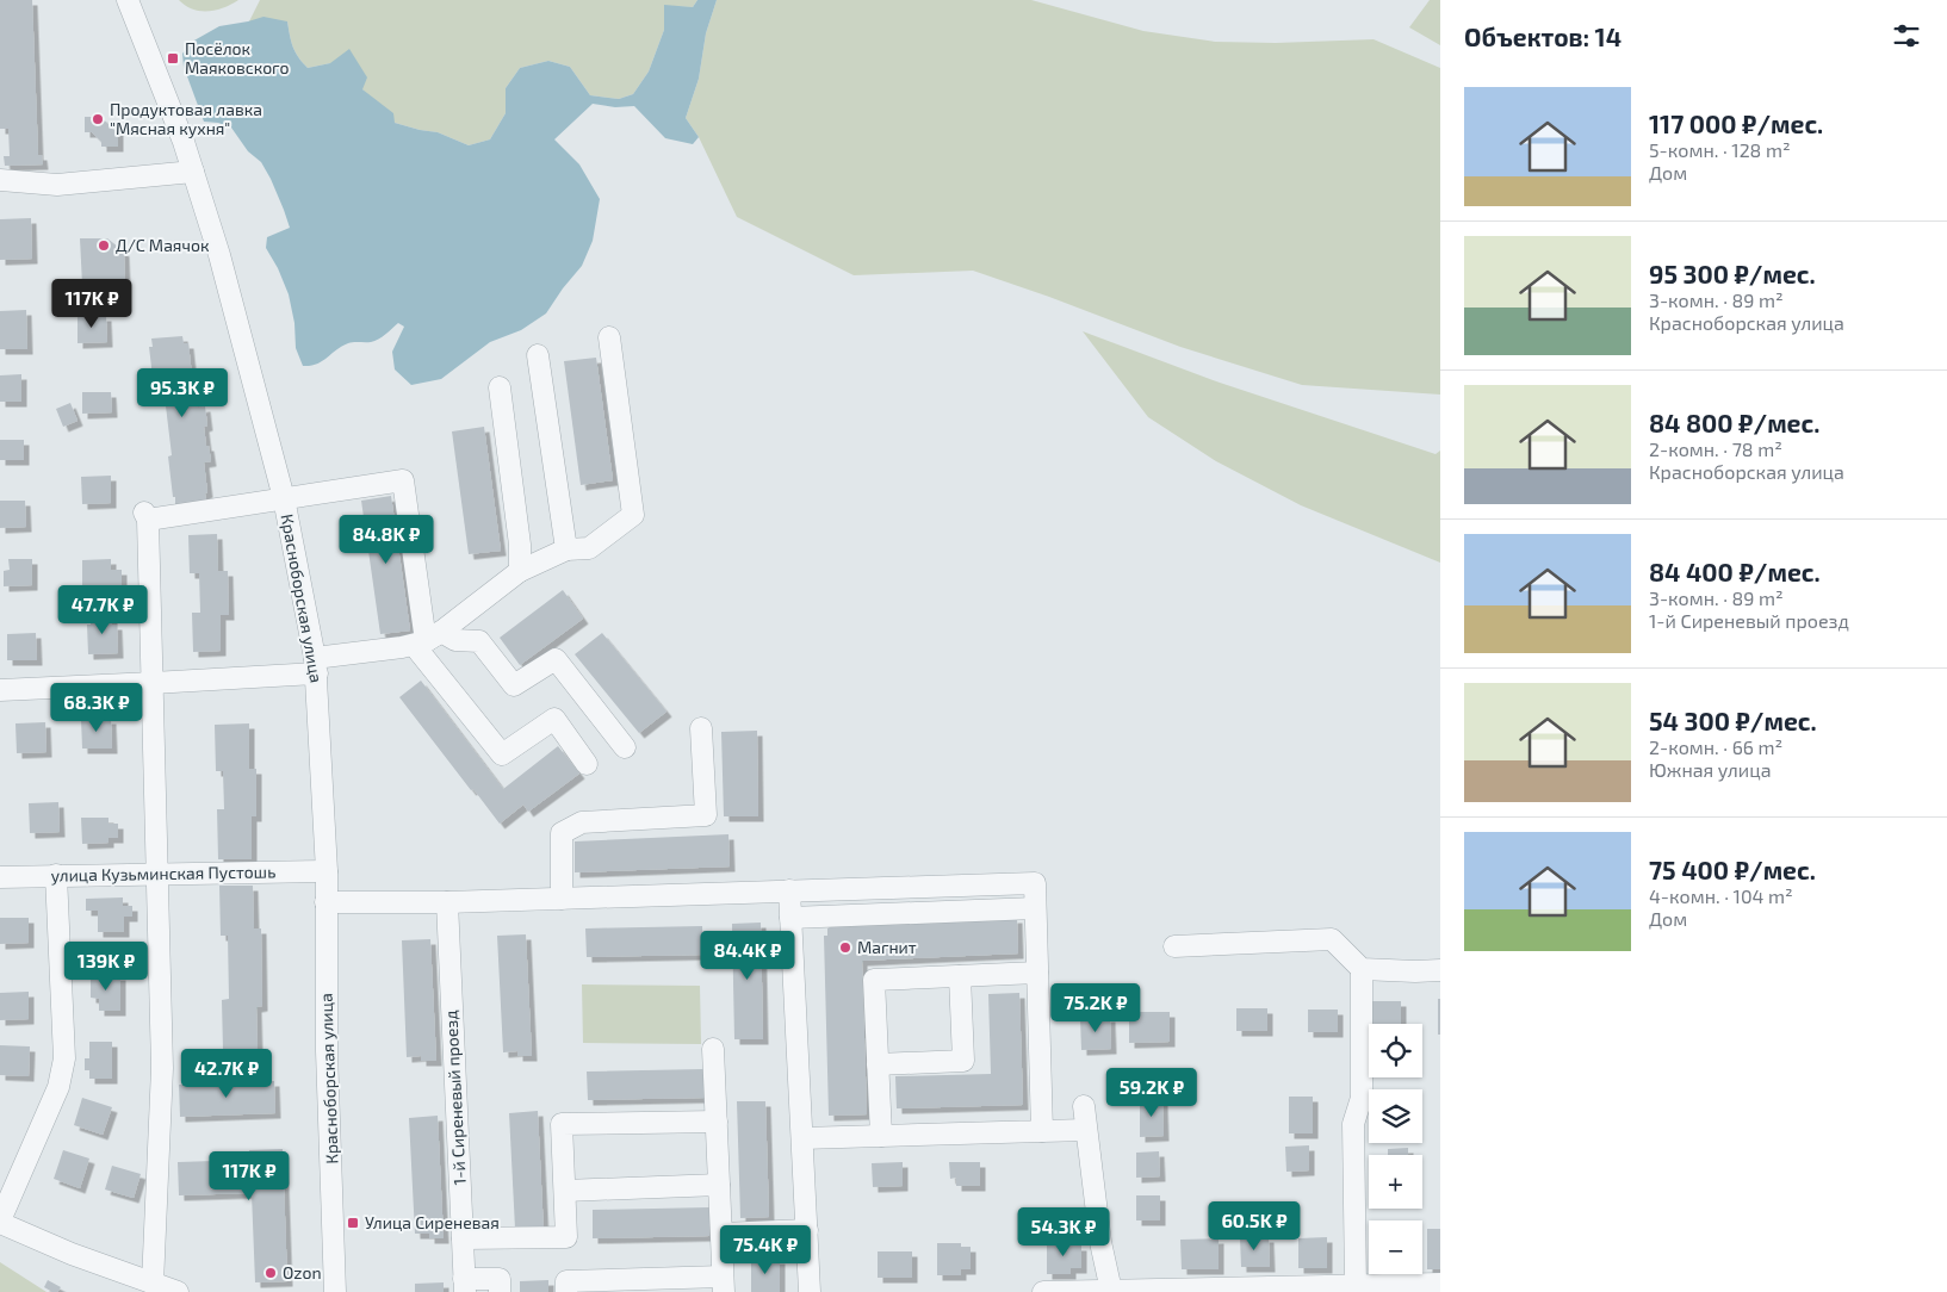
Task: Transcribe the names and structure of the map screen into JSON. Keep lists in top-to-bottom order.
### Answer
{
  "streets": {
    "street": ["Красноборская улица", "улица Кузьминская Пустошь", "1-й Сиреневый проезд"]
  },
  "crossings": [
    ["Красноборская улица", "улица Кузьминская Пустошь"]
  ],
  "places": {
    "transit": ["Посёлок Маяковского", "Улица Сиреневая"],
    "other": [
      "Продуктовая лавка \"Мясная кухня\"",
      "Д/С Маячок",
      "Магнит",
      "Ozon"
    ]
  },
  "page": {
    "heading": "Объектов: 14",
    "list": [
      {
        "name": "117 000 ₽/мес.",
        "note": "5-комн. · 128 m² · Дом"
      },
      {
        "name": "95 300 ₽/мес.",
        "note": "3-комн. · 89 m² · Красноборская улица"
      },
      {
        "name": "84 800 ₽/мес.",
        "note": "2-комн. · 78 m² · Красноборская улица"
      },
      {
        "name": "84 400 ₽/мес.",
        "note": "3-комн. · 89 m² · 1-й Сиреневый проезд"
      },
      {
        "name": "54 300 ₽/мес.",
        "note": "2-комн. · 66 m² · Южная улица"
      },
      {
        "name": "75 400 ₽/мес.",
        "note": "4-комн. · 104 m² · Дом"
      }
    ],
    "price": [
      "117K ₽",
      "95.3K ₽",
      "84.8K ₽",
      "47.7K ₽",
      "68.3K ₽",
      "84.4K ₽",
      "139K ₽",
      "75.2K ₽",
      "42.7K ₽",
      "59.2K ₽",
      "117K ₽",
      "60.5K ₽",
      "54.3K ₽",
      "75.4K ₽"
    ],
    "map_buttons": ["+", "−"]
  }
}
